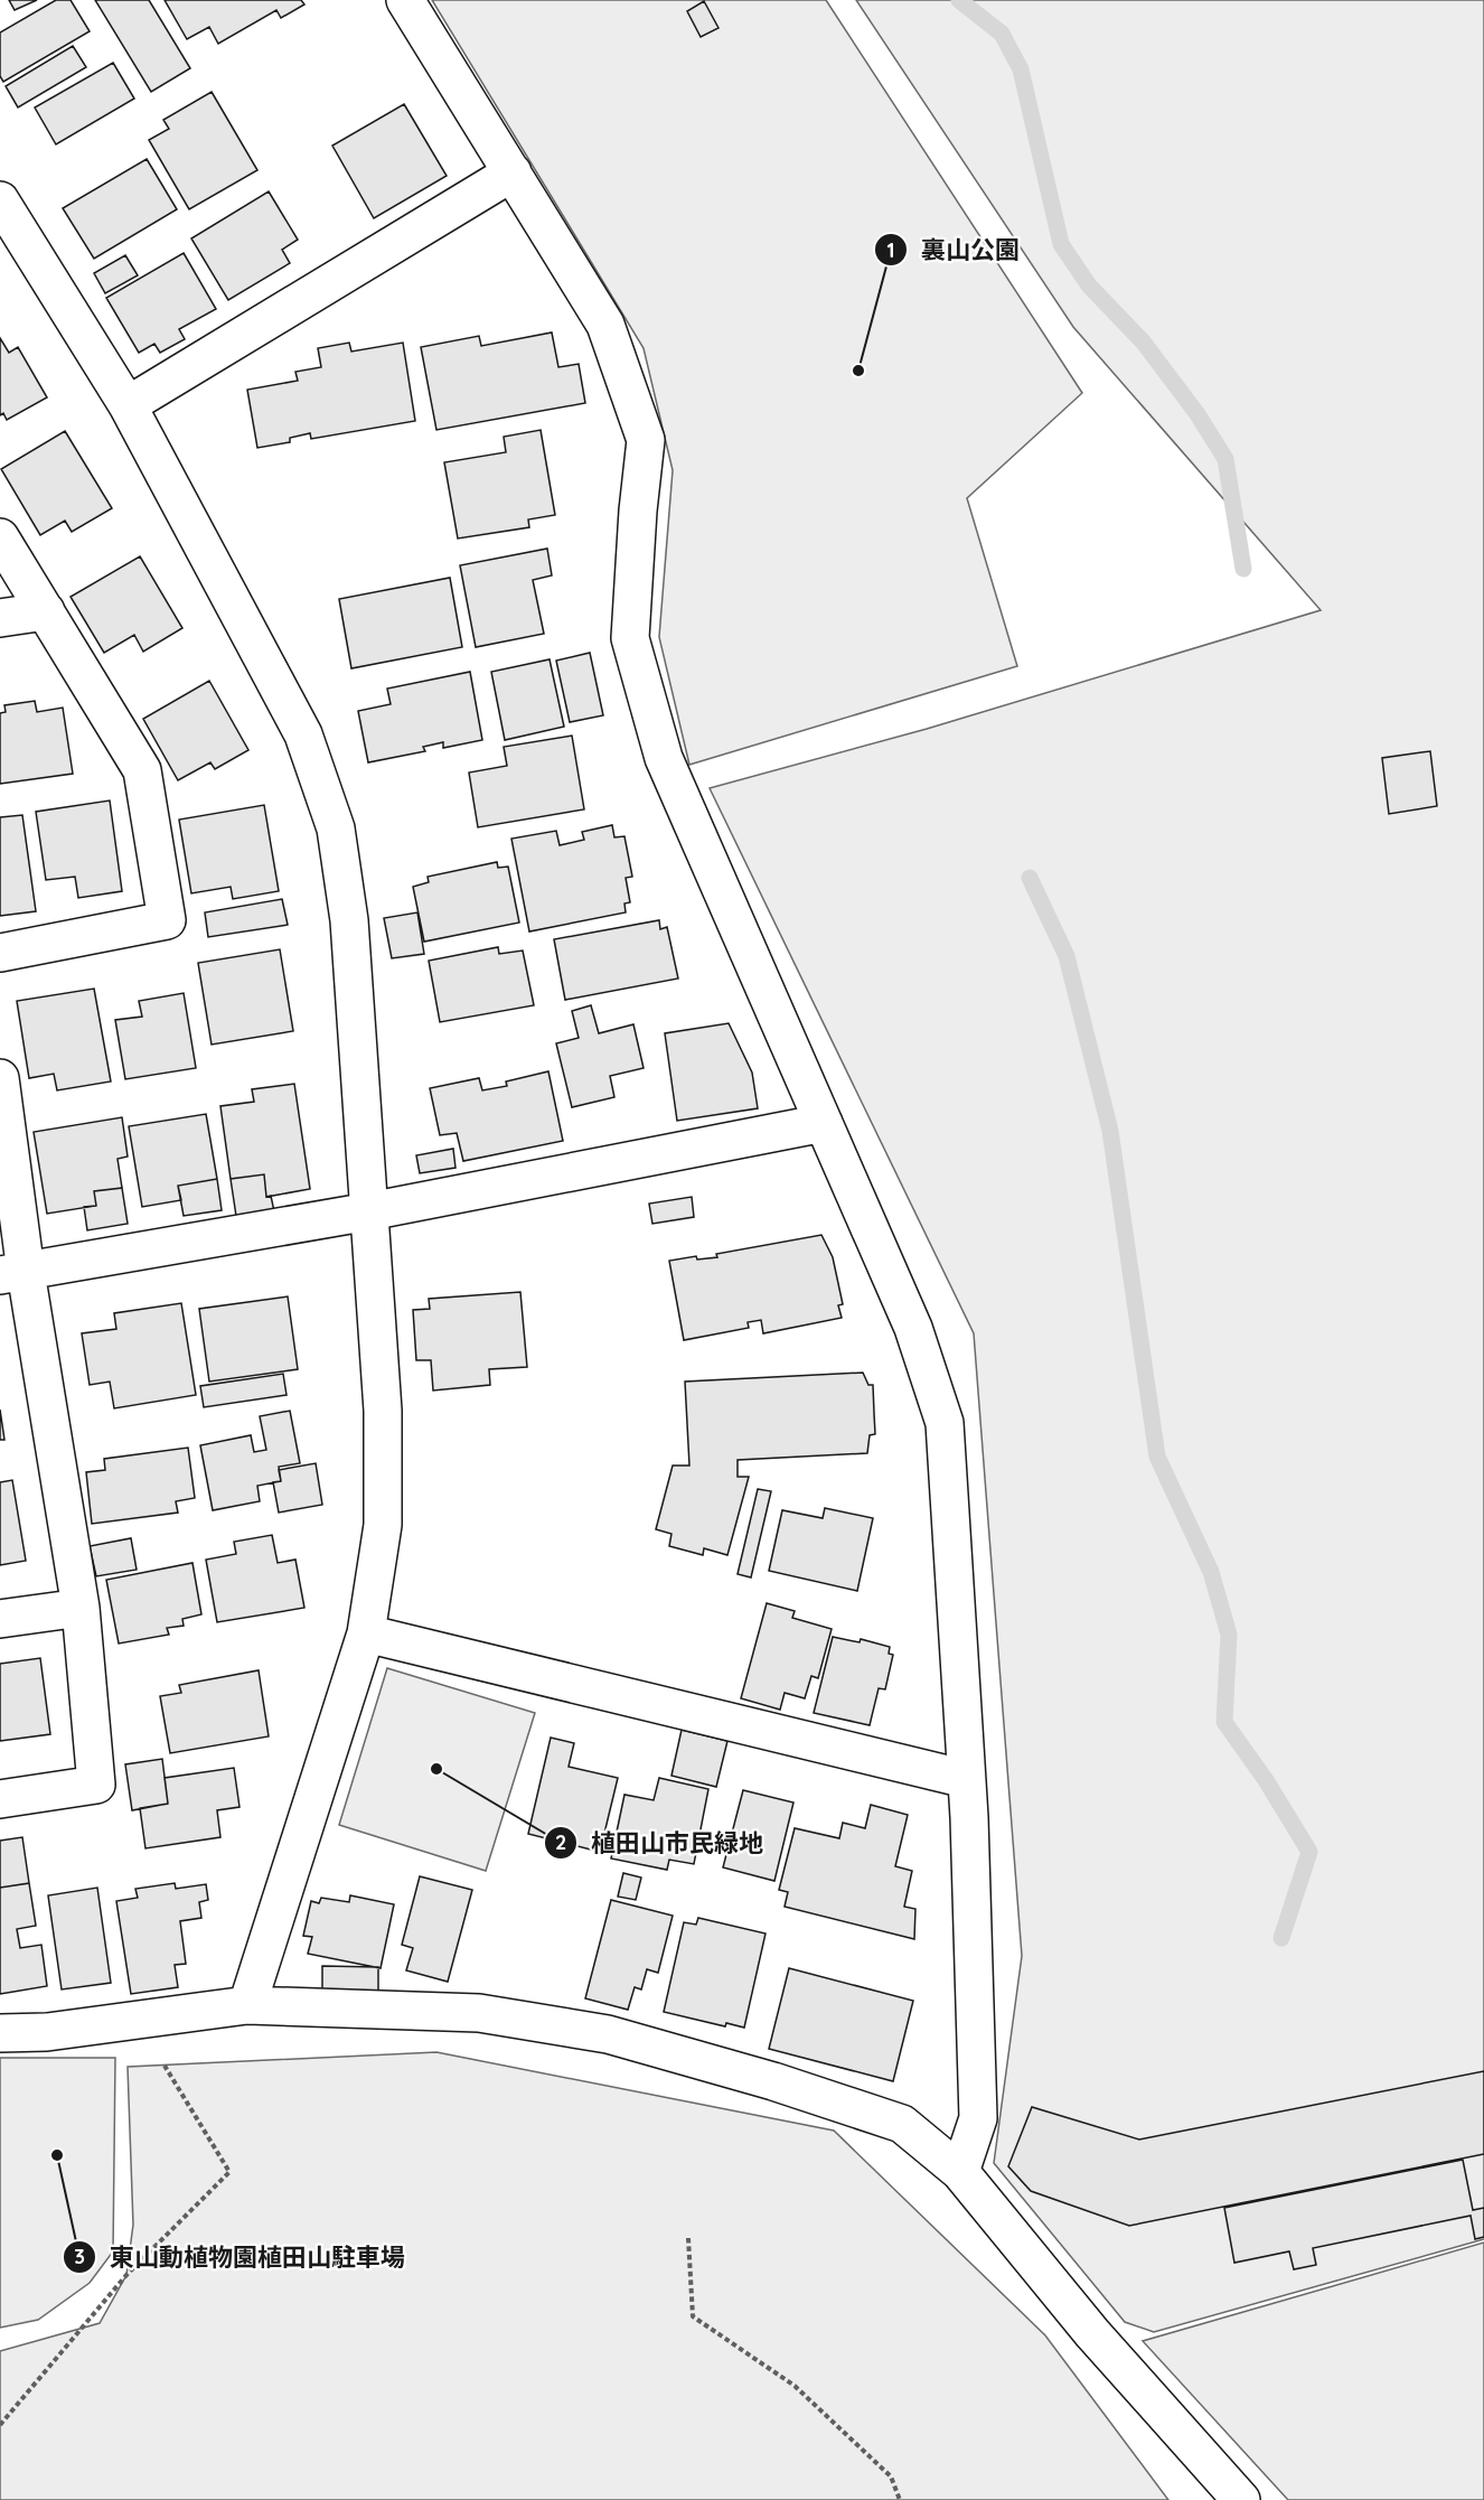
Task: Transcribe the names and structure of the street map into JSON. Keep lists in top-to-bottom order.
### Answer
{
  "places": ["裏山公園", "植田山市民緑地", "東山動植物園植田山駐車場"]
}
